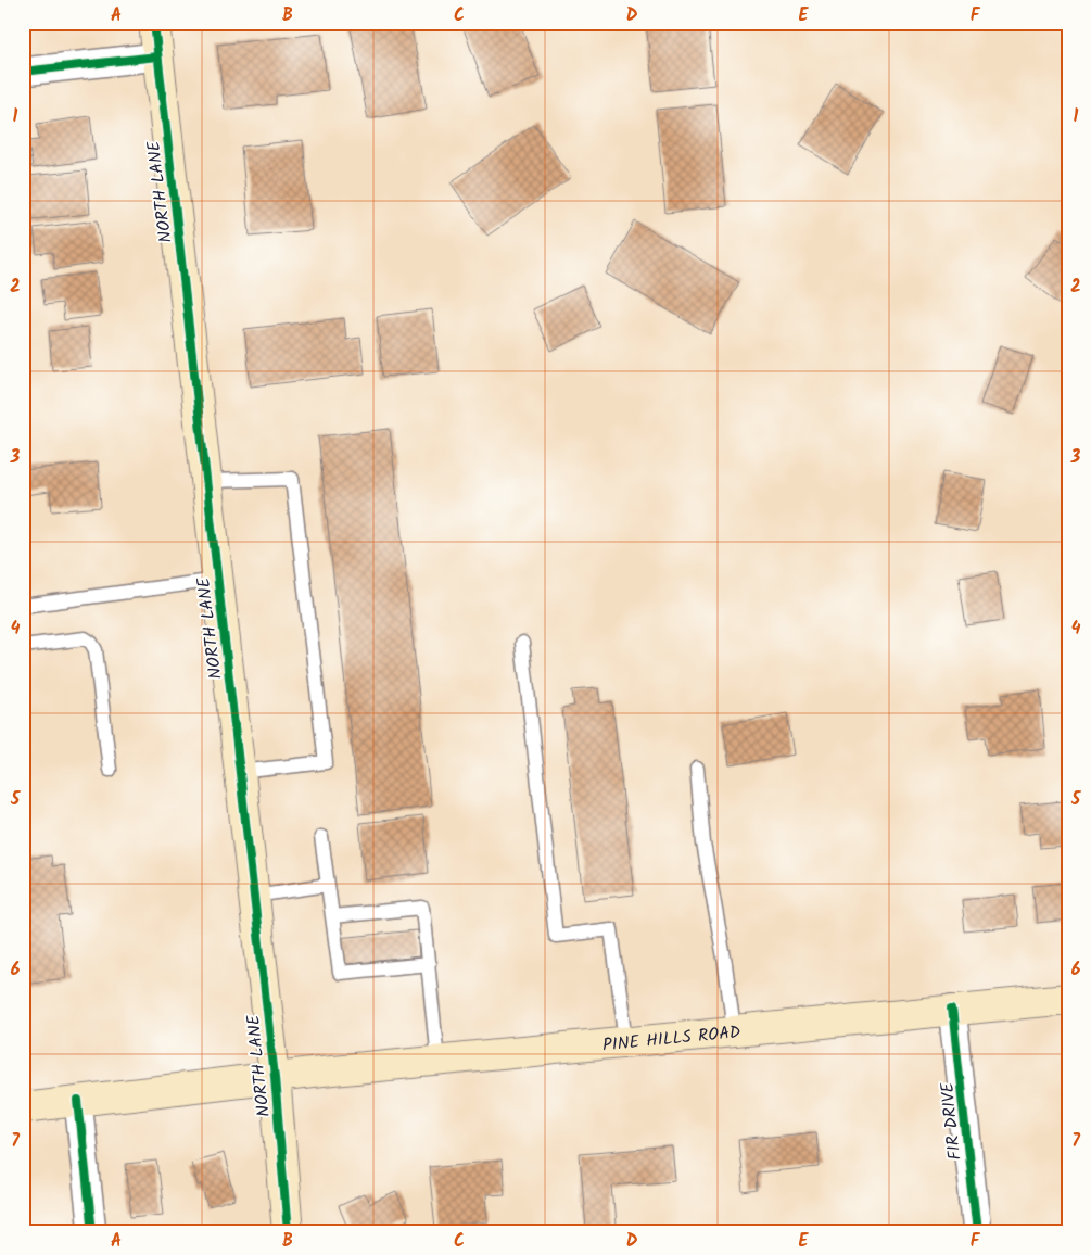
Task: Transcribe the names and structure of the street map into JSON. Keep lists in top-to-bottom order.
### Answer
{
  "streets": {
    "street": ["NORTH LANE", "PINE HILLS ROAD", "FIR DRIVE"]
  },
  "crossings": [
    ["NORTH LANE", "PINE HILLS ROAD"],
    ["PINE HILLS ROAD", "FIR DRIVE"]
  ],
  "grid": {
    "columns": [
      "A",
      "B",
      "C",
      "D",
      "E",
      "F"
    ],
    "rows": [
      "1",
      "2",
      "3",
      "4",
      "5",
      "6",
      "7"
    ]
  }
}
